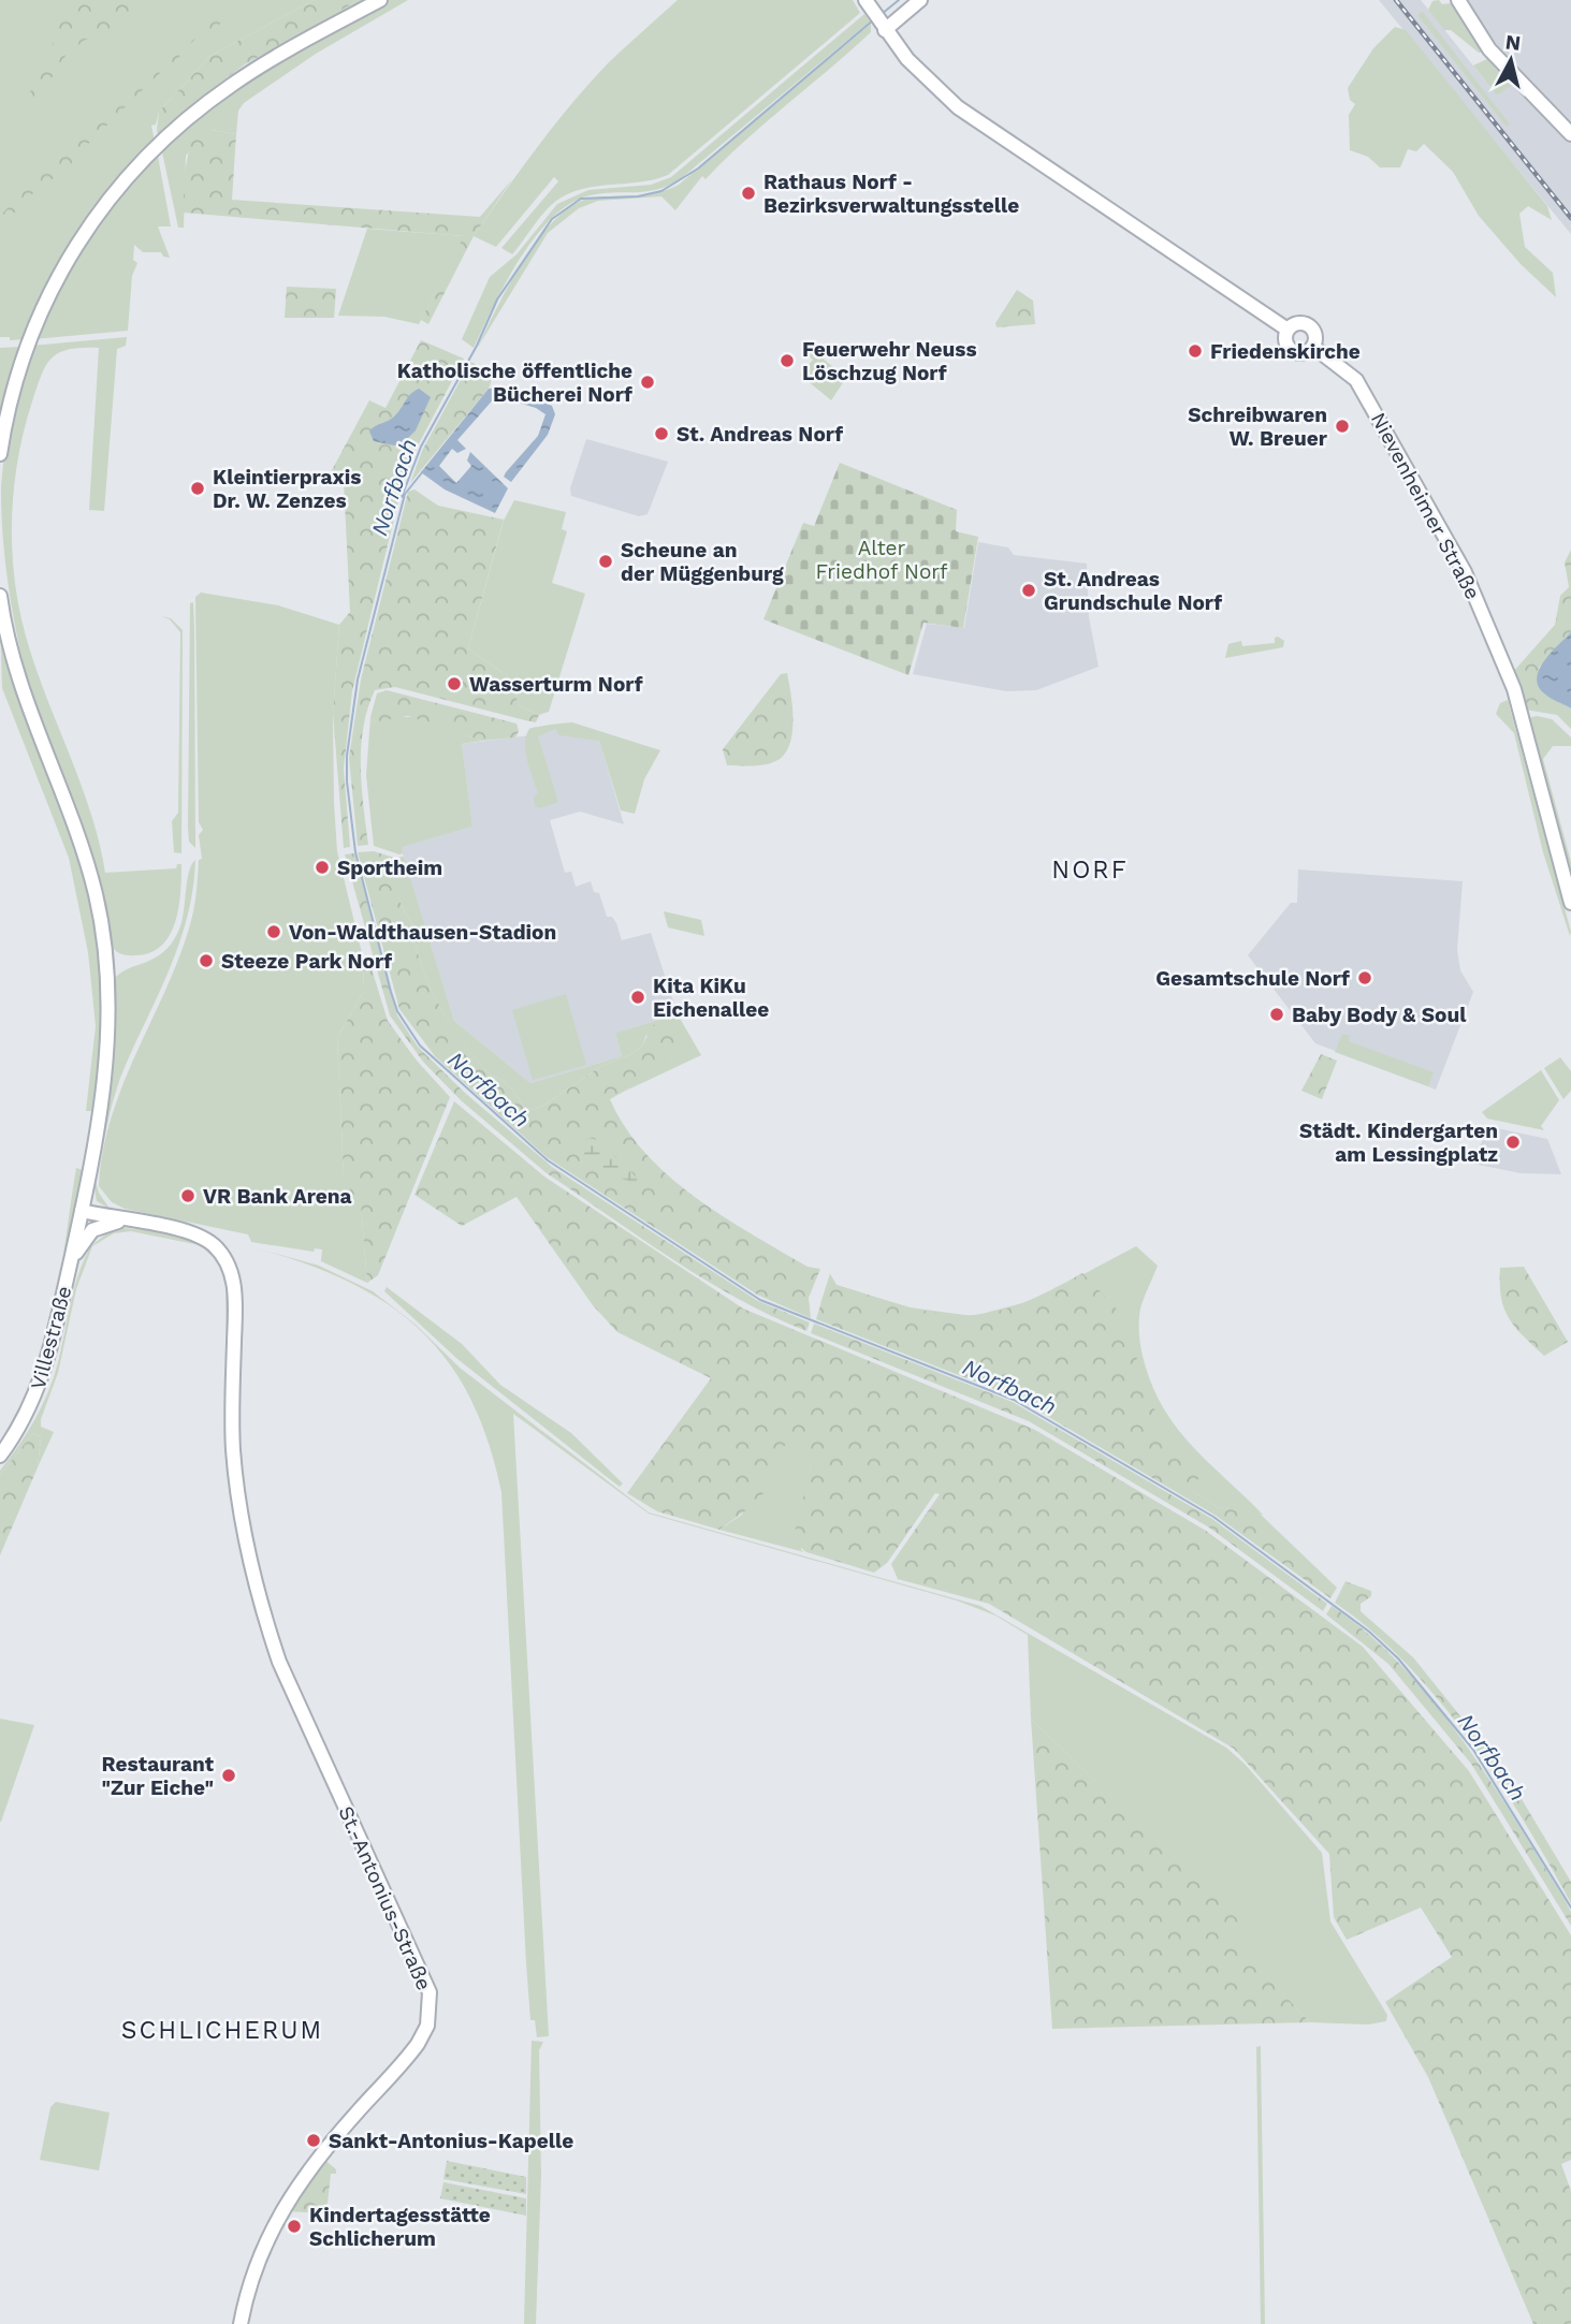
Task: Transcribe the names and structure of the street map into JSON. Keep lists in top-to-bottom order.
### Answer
{
  "streets": {
    "main road": ["Nievenheimer Straße", "Villestraße", "St.-Antonius-Straße"]
  },
  "crossings": [
    ["Villestraße", "St.-Antonius-Straße"]
  ],
  "districts": ["NORF", "SCHLICHERUM"],
  "water": ["Norfbach"],
  "parks": ["Alter Friedhof Norf"],
  "places": [
    "Rathaus Norf - Bezirksverwaltungsstelle",
    "Friedenskirche",
    "Feuerwehr Neuss Löschzug Norf",
    "Katholische öffentliche Bücherei Norf",
    "Schreibwaren W. Breuer",
    "St. Andreas Norf",
    "Kleintierpraxis Dr. W. Zenzes",
    "Scheune an der Müggenburg",
    "St. Andreas Grundschule Norf",
    "Wasserturm Norf",
    "Sportheim",
    "Von-Waldthausen-Stadion",
    "Steeze Park Norf",
    "Gesamtschule Norf",
    "Kita KiKu Eichenallee",
    "Baby Body & Soul",
    "Städt. Kindergarten am Lessingplatz",
    "VR Bank Arena",
    "Restaurant \"Zur Eiche\"",
    "Sankt-Antonius-Kapelle",
    "Kindertagesstätte Schlicherum"
  ],
  "north": "top"
}
